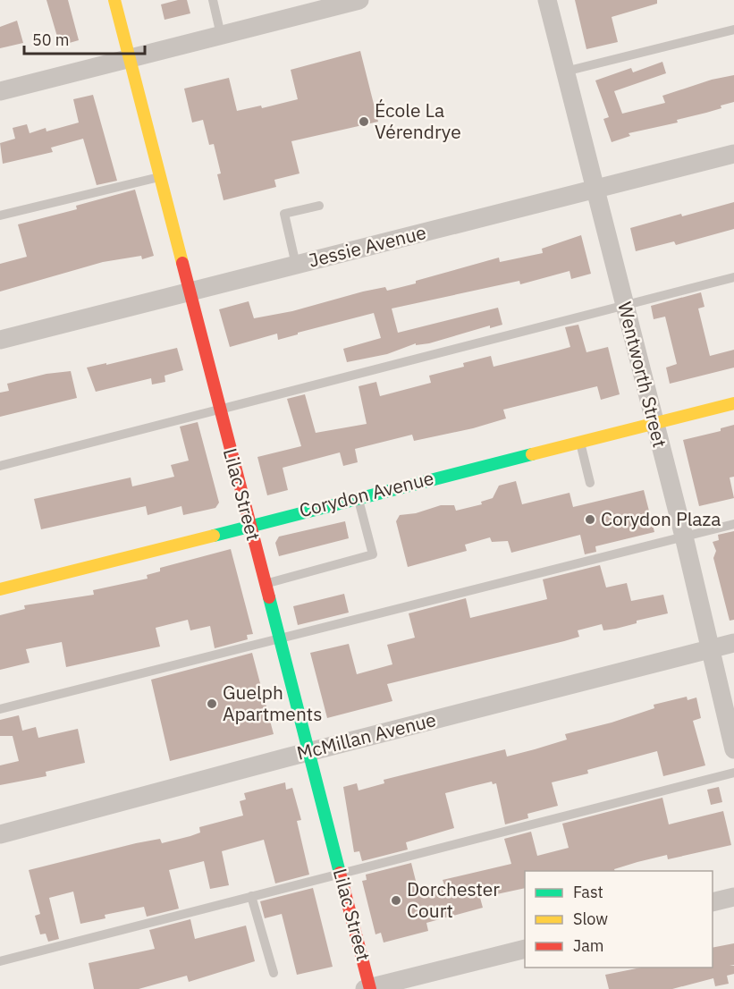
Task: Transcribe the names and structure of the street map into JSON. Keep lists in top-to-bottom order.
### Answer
{
  "streets": {
    "street": [
      "Jessie Avenue",
      "Wentworth Street",
      "Lilac Street",
      "Corydon Avenue",
      "McMillan Avenue"
    ]
  },
  "crossings": [
    ["Jessie Avenue", "Wentworth Street"],
    ["Jessie Avenue", "Lilac Street"],
    ["Wentworth Street", "Corydon Avenue"],
    ["Wentworth Street", "McMillan Avenue"],
    ["Lilac Street", "Corydon Avenue"],
    ["Lilac Street", "McMillan Avenue"]
  ],
  "places": [
    "École La Vérendrye",
    "Corydon Plaza",
    "Guelph Apartments",
    "Dorchester Court"
  ],
  "legend": ["Fast", "Slow", "Jam"],
  "scale_bar": "50 m"
}
